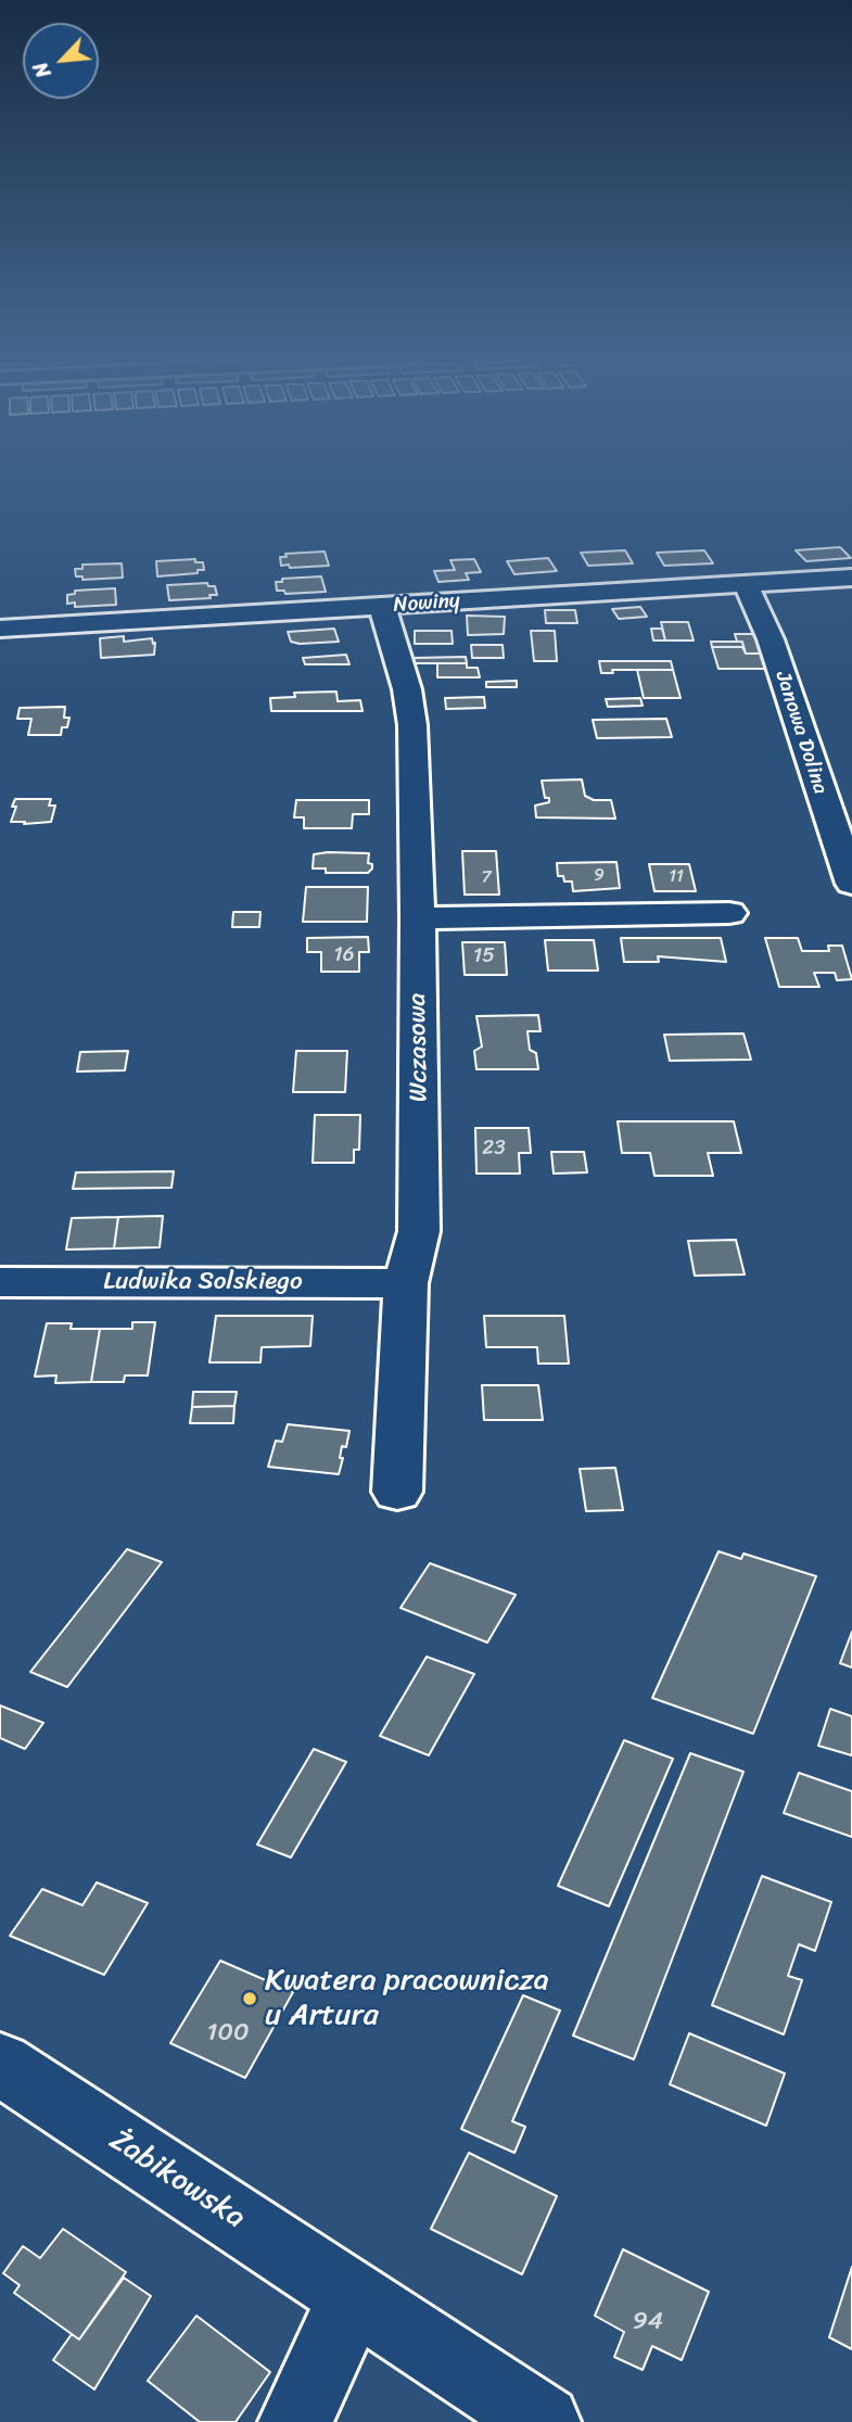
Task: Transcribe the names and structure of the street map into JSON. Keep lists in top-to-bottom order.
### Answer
{
  "streets": {
    "street": [
      "Nowiny",
      "Janowa Dolina",
      "Wczasowa",
      "Ludwika Solskiego",
      "Żabikowska"
    ]
  },
  "crossings": [
    ["Nowiny", "Janowa Dolina"],
    ["Nowiny", "Wczasowa"],
    ["Wczasowa", "Ludwika Solskiego"]
  ],
  "places": ["Kwatera pracownicza u Artura"],
  "house_numbers": [
    "9",
    "11",
    "7",
    "16",
    "15",
    "23",
    "100",
    "94"
  ],
  "north": "bottom left"
}
